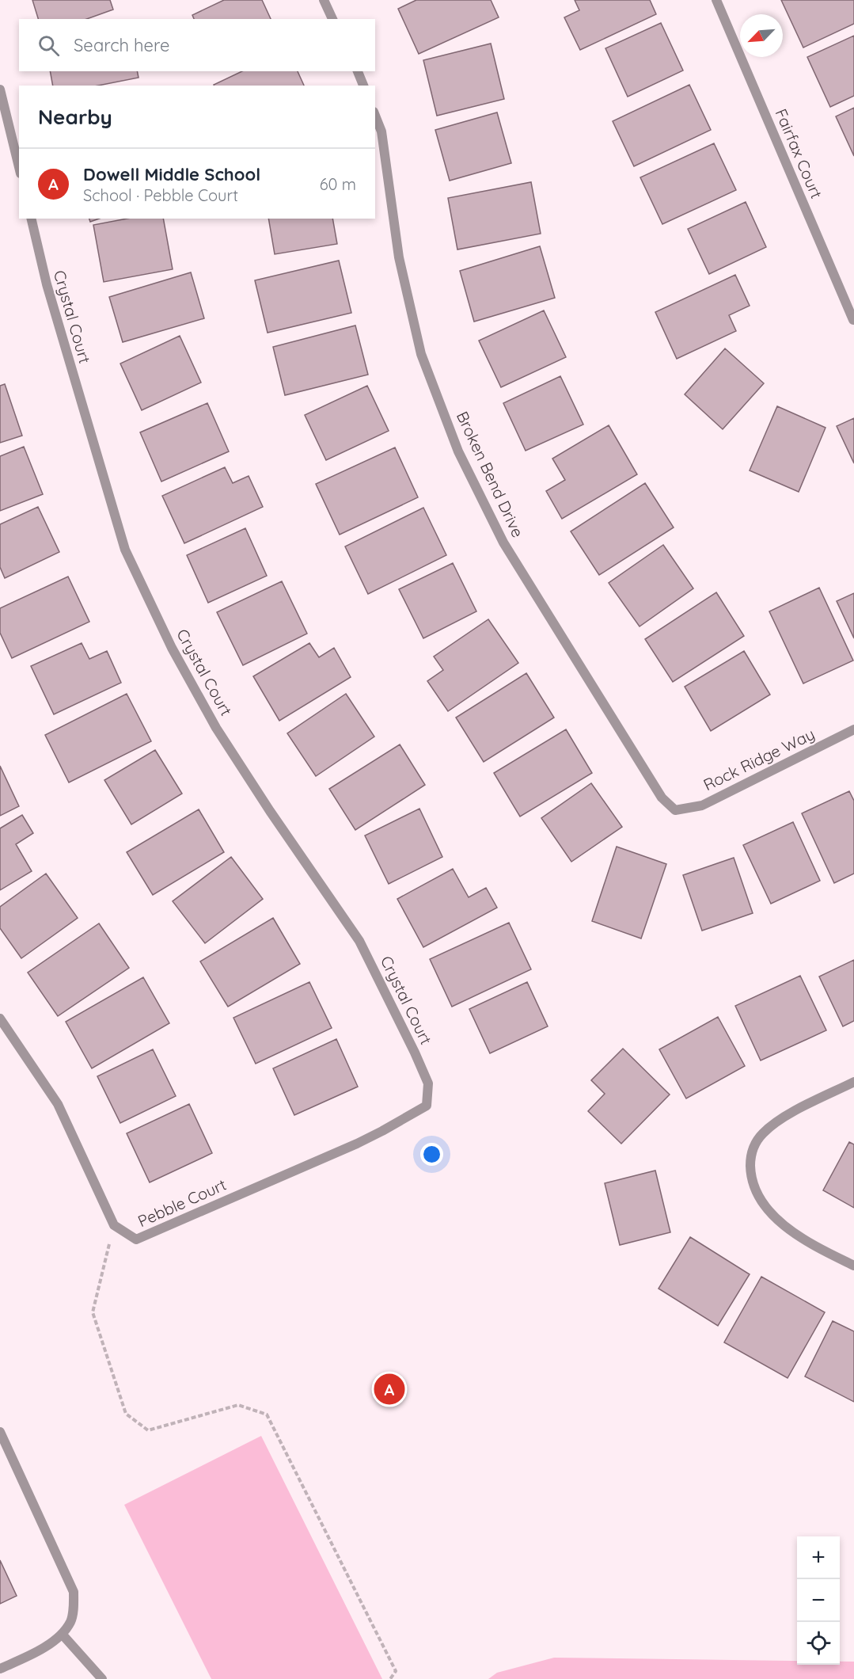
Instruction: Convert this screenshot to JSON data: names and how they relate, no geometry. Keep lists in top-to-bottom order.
{
  "streets": {
    "street": [
      "Fairfax Court",
      "Crystal Court",
      "Broken Bend Drive",
      "Rock Ridge Way",
      "Pebble Court"
    ]
  },
  "crossings": [
    ["Crystal Court", "Pebble Court"],
    ["Broken Bend Drive", "Rock Ridge Way"]
  ],
  "north": "bottom left",
  "page": {
    "search": "Search here",
    "heading": "Nearby",
    "list": [
      {
        "mark": "A",
        "name": "Dowell Middle School",
        "note": "School · Pebble Court",
        "value": "60 m"
      }
    ],
    "pins": "A",
    "map_buttons": ["+", "−"]
  }
}
